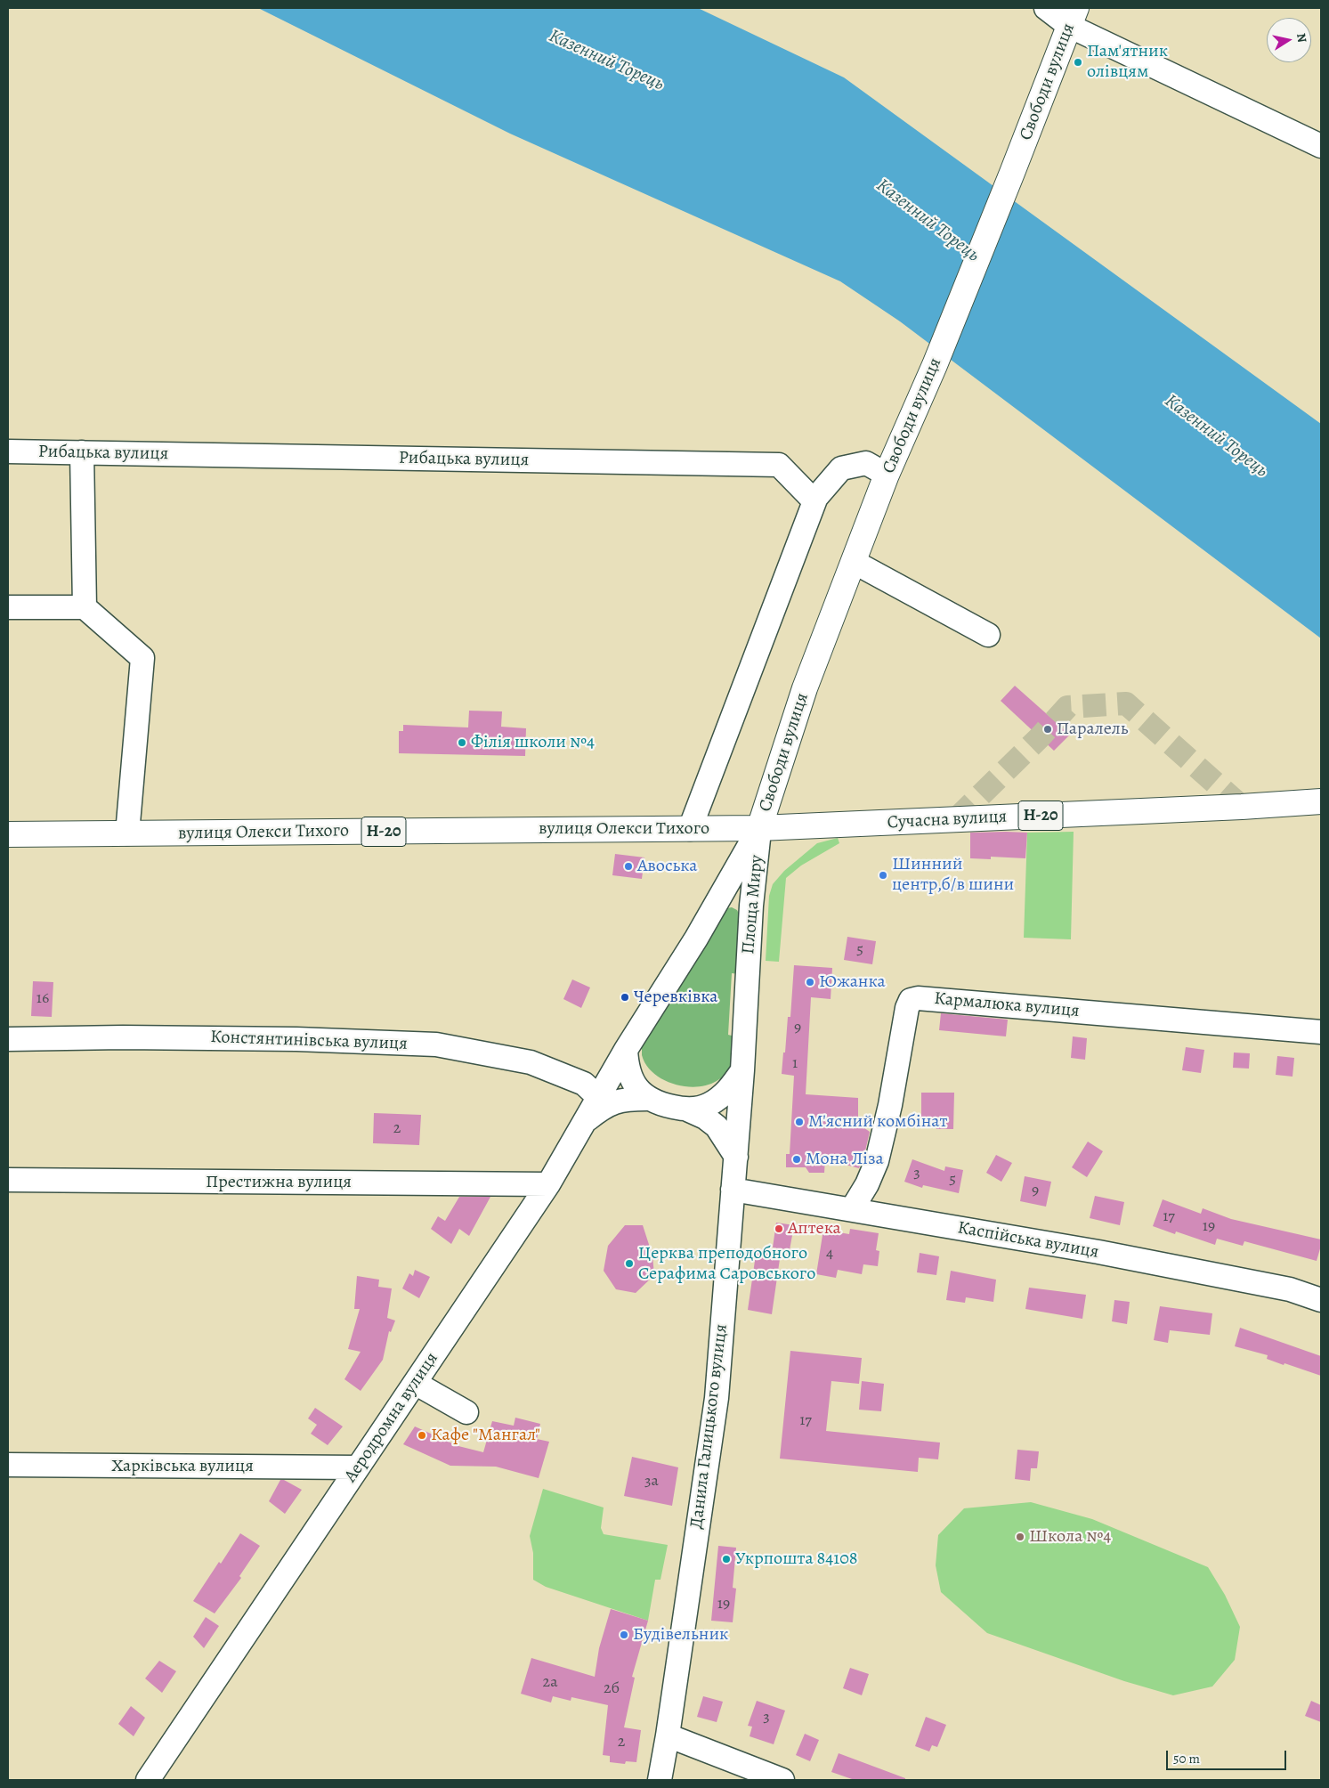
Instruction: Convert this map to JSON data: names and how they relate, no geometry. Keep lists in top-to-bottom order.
{
  "streets": {
    "main road": [
      "Свободи вулиця",
      "Н-20",
      "Сучасна вулиця",
      "вулиця Олекси Тихого"
    ],
    "street": [
      "Рибацька вулиця",
      "Площа Миру",
      "Кармалюка вулиця",
      "Констянтинівська вулиця",
      "Престижна вулиця",
      "Каспійська вулиця",
      "Аеродромна вулиця",
      "Данила Галицького вулиця",
      "Харківська вулиця"
    ]
  },
  "crossings": [
    ["Свободи вулиця", "Сучасна вулиця"],
    ["Свободи вулиця", "вулиця Олекси Тихого"],
    ["Свободи вулиця", "Площа Миру"],
    ["Сучасна вулиця", "вулиця Олекси Тихого"],
    ["Сучасна вулиця", "Площа Миру"],
    ["вулиця Олекси Тихого", "Площа Миру"],
    ["Площа Миру", "Аеродромна вулиця"],
    ["Площа Миру", "Данила Галицького вулиця"],
    ["Кармалюка вулиця", "Каспійська вулиця"],
    ["Констянтинівська вулиця", "Аеродромна вулиця"],
    ["Престижна вулиця", "Аеродромна вулиця"],
    ["Каспійська вулиця", "Данила Галицького вулиця"],
    ["Аеродромна вулиця", "Харківська вулиця"]
  ],
  "water": ["Казенний Торець"],
  "places": [
    "Пам'ятник олівцям",
    "Паралель",
    "Філія школи №4",
    "Авоська",
    "Шинний центр,б/в шини",
    "Южанка",
    "Черевківка",
    "М'ясний комбінат",
    "Мона Ліза",
    "Аптека",
    "Церква преподобного Серафима Саровського",
    "Кафе \"Мангал\"",
    "Школа №4",
    "Укрпошта 84108",
    "Будівельник"
  ],
  "house_numbers": [
    "5",
    "16",
    "9",
    "1",
    "2",
    "3",
    "5",
    "9",
    "17",
    "19",
    "4",
    "17",
    "3а",
    "19",
    "2а",
    "2б",
    "3",
    "2"
  ],
  "scale_bar": "50 m",
  "north": "right"
}
